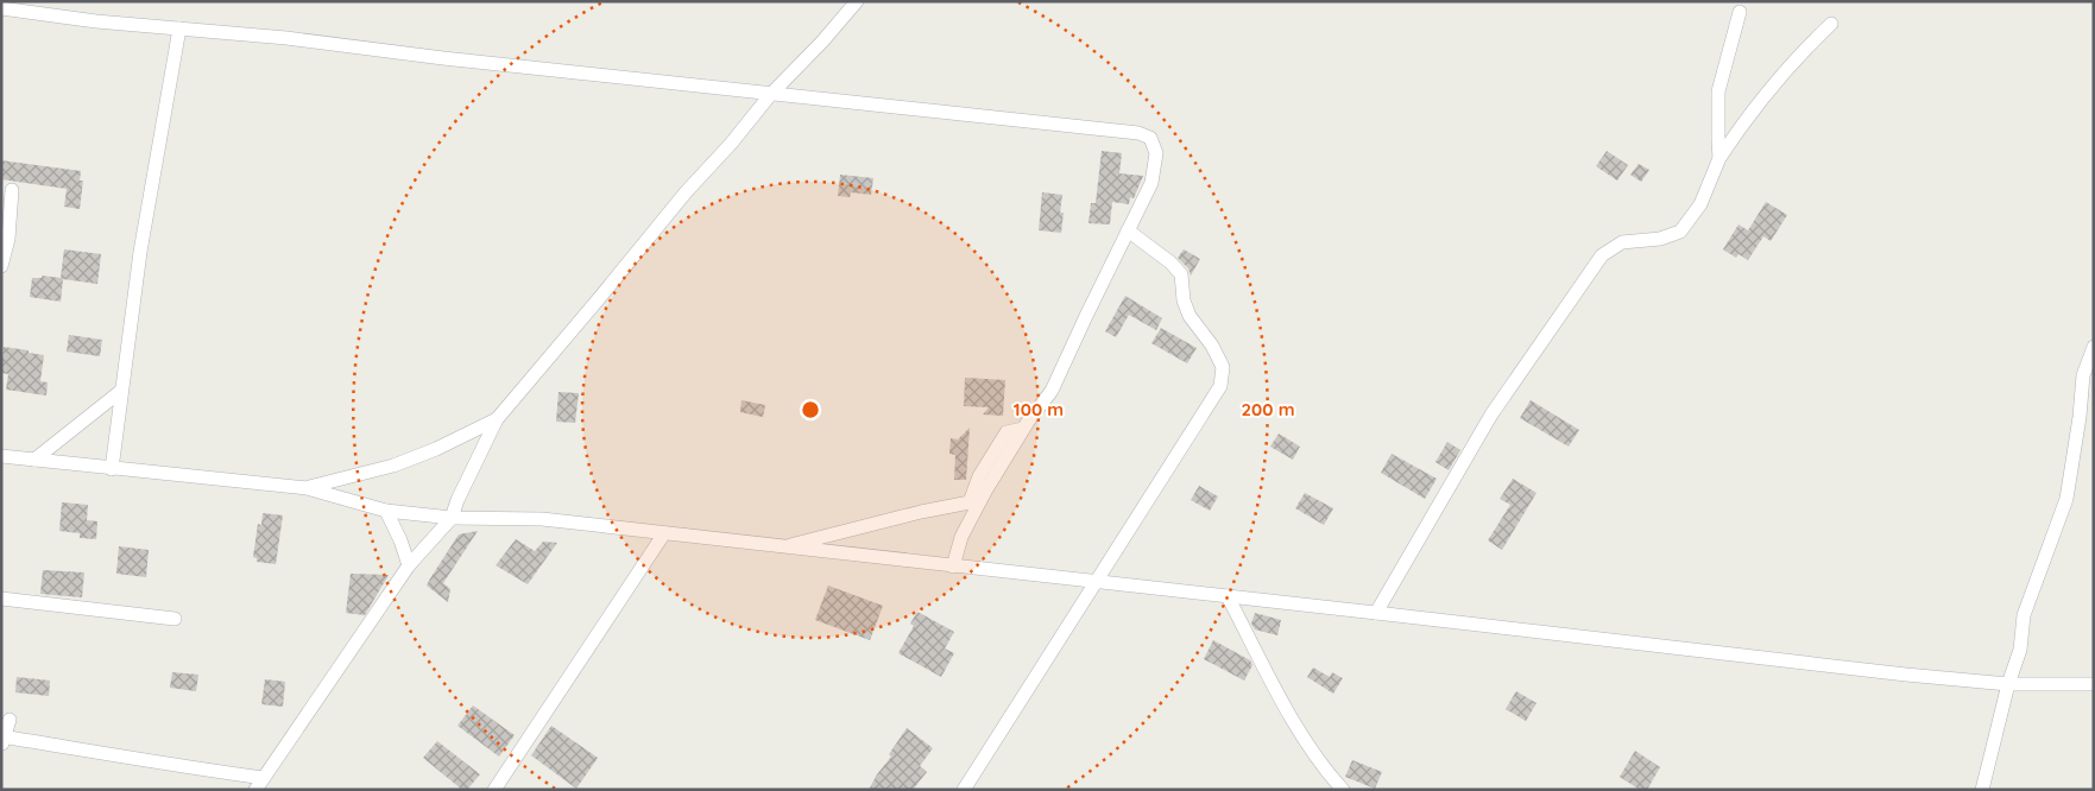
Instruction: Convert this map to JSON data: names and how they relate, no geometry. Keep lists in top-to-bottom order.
{
  "rings": ["100 m", "200 m"]
}
